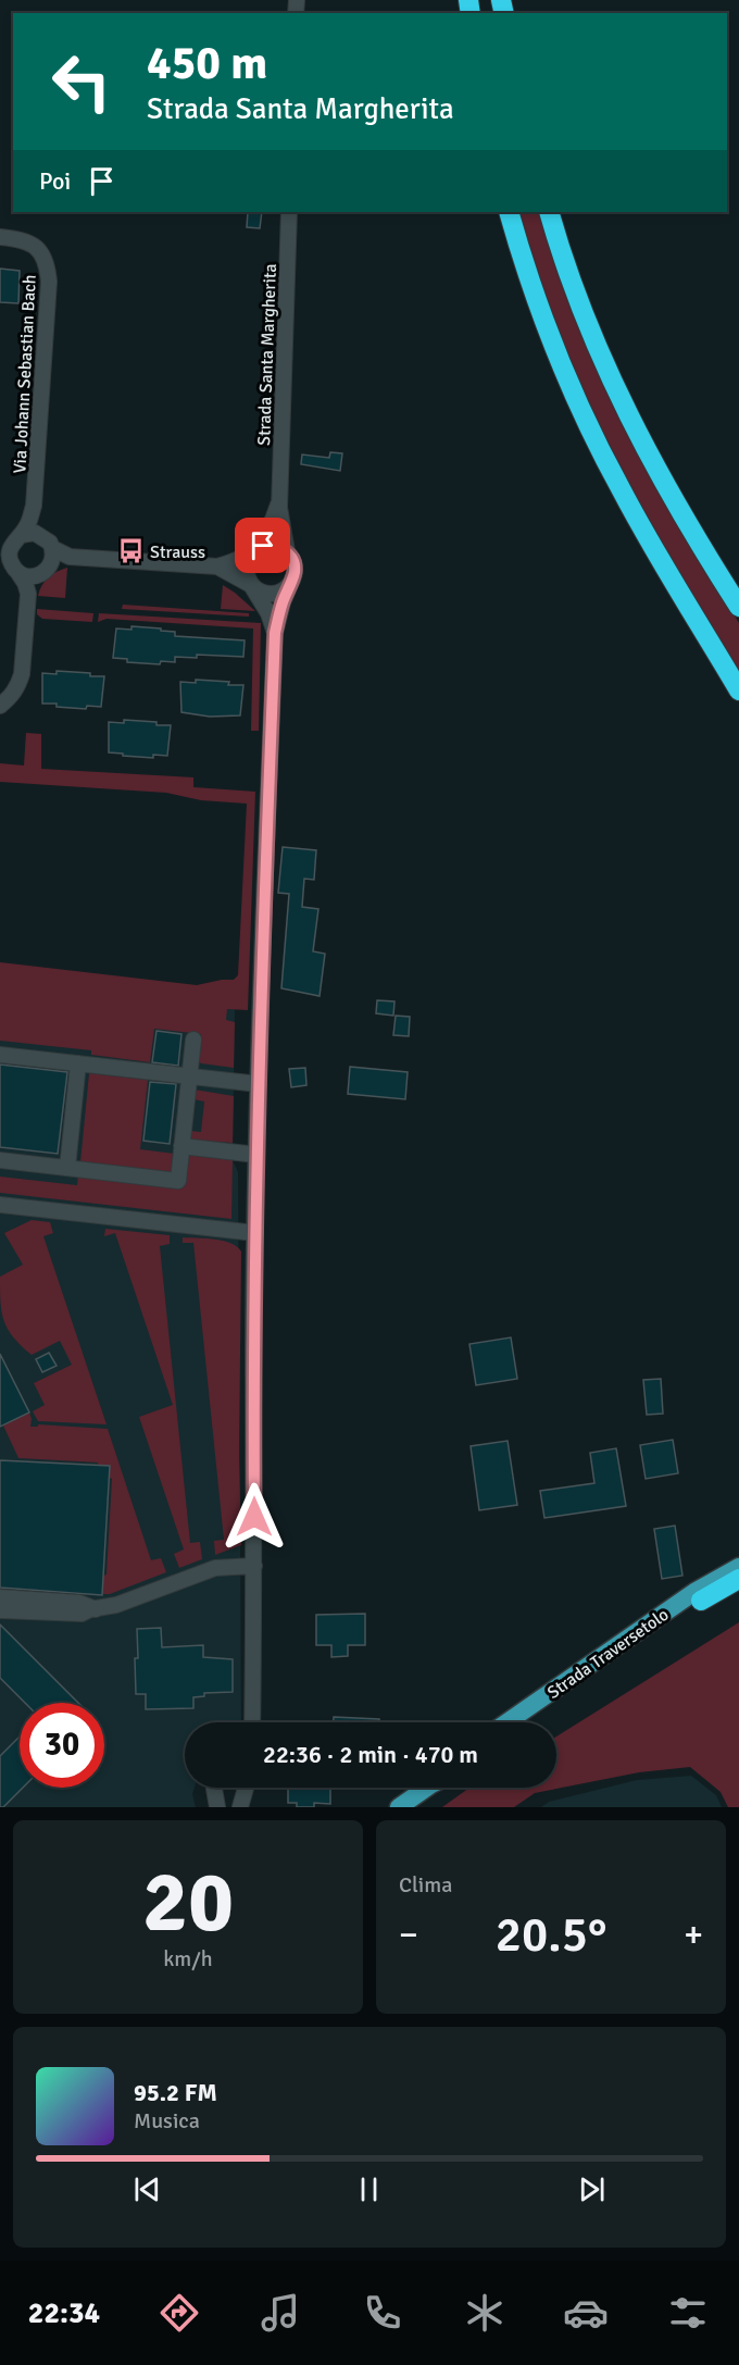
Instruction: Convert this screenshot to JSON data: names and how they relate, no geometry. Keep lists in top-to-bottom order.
{
  "streets": {
    "main road": ["Strada Traversetolo"],
    "street": ["Strada Santa Margherita", "Via Johann Sebastian Bach"]
  },
  "places": {
    "bus stop": ["Strauss"]
  },
  "page": {
    "turn": ["450 m", "Strada Santa Margherita"],
    "then": "Poi",
    "limit": "30",
    "trip": "22:36 · 2 min · 470 m",
    "tile": [
      ["20", "km/h"],
      "Clima"
    ],
    "heat": ["−", "20.5°", "+"],
    "song": ["95.2 FM", "Musica"],
    "tabs": "22:34"
  }
}
